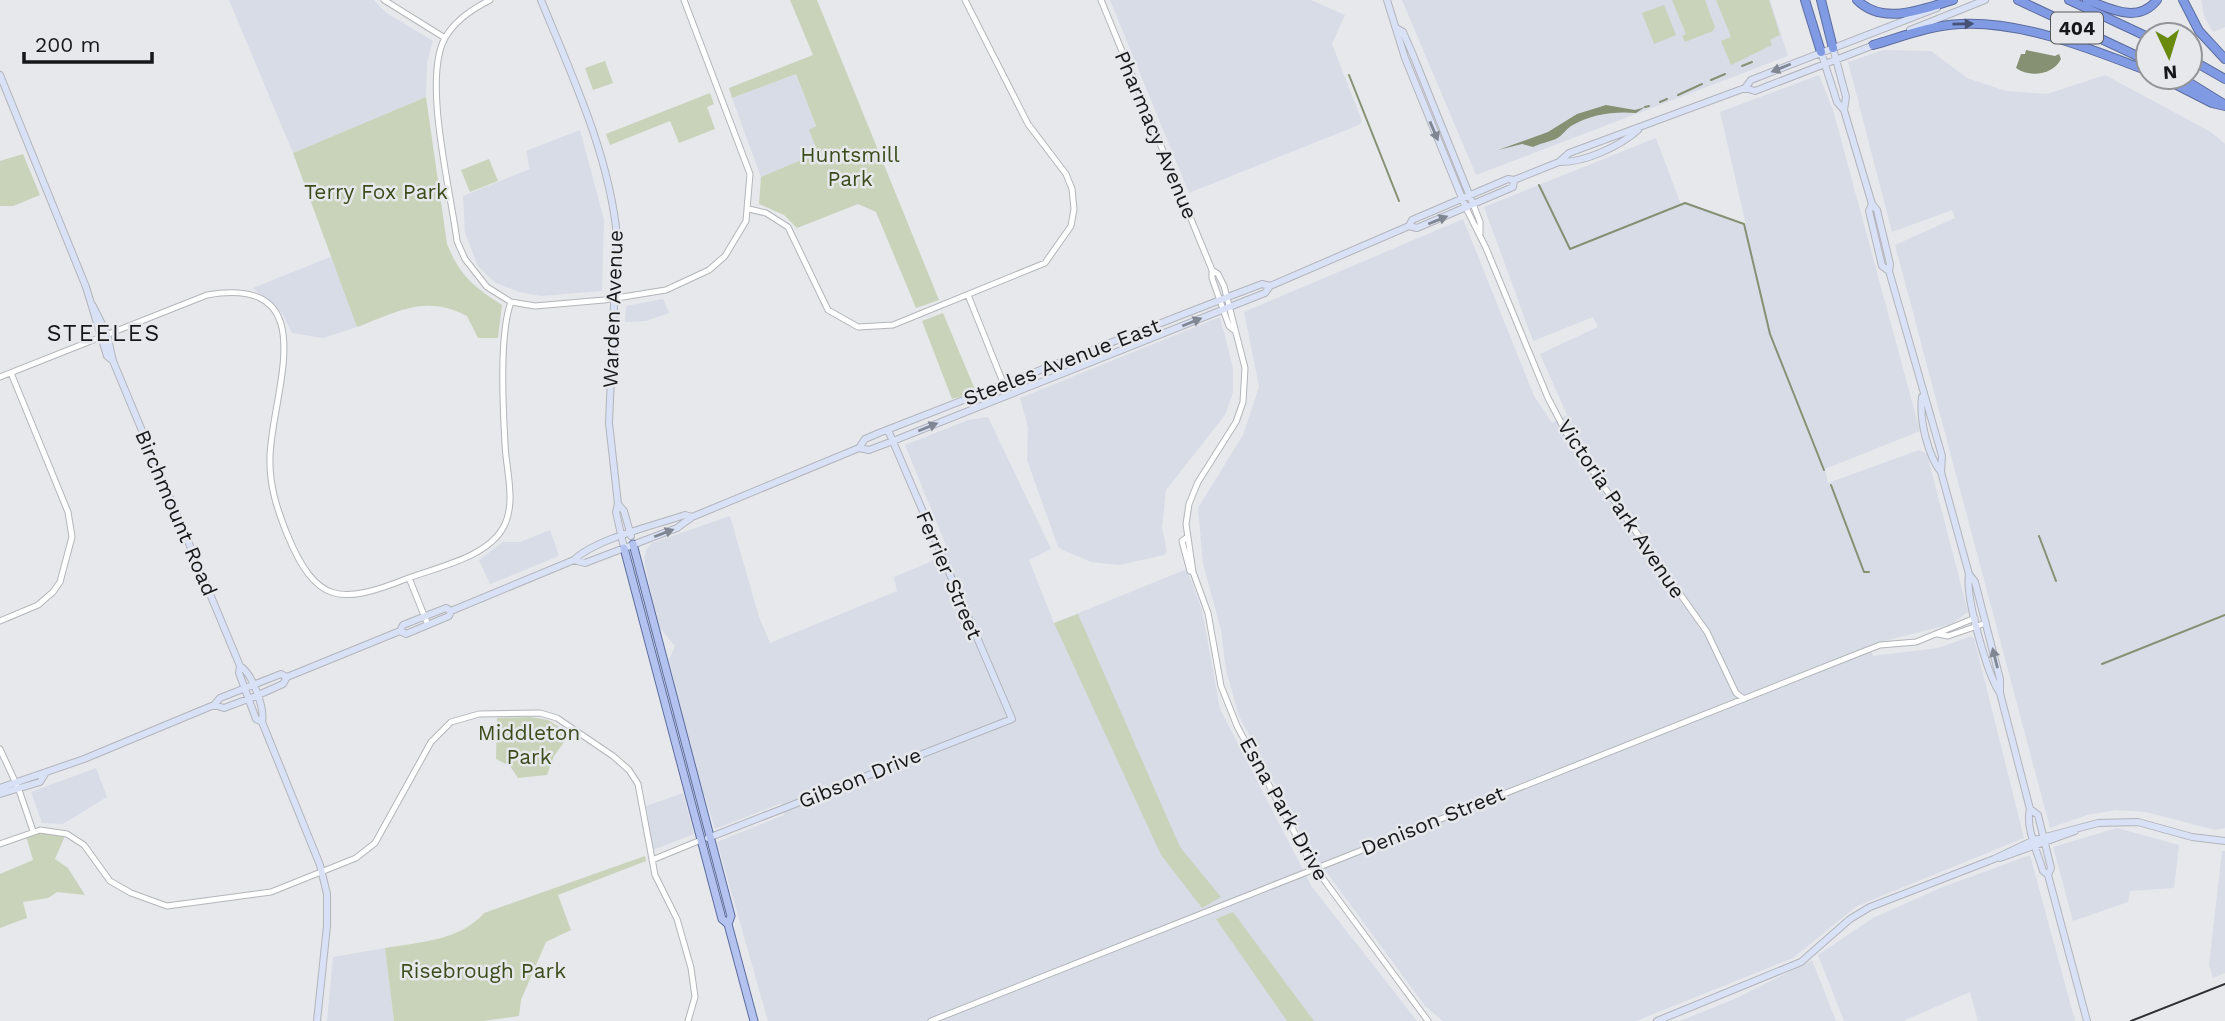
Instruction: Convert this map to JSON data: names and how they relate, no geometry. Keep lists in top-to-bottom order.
{
  "streets": {
    "highway": ["404"],
    "main road": [
      "Warden Avenue",
      "Steeles Avenue East",
      "Victoria Park Avenue",
      "Birchmount Road",
      "Ferrier Street",
      "Gibson Drive"
    ],
    "street": ["Pharmacy Avenue", "Esna Park Drive", "Denison Street"]
  },
  "crossings": [
    ["Pharmacy Avenue", "Steeles Avenue East"],
    ["Pharmacy Avenue", "Esna Park Drive"],
    ["Warden Avenue", "Steeles Avenue East"],
    ["Warden Avenue", "Gibson Drive"],
    ["Steeles Avenue East", "Victoria Park Avenue"],
    ["Steeles Avenue East", "Birchmount Road"],
    ["Steeles Avenue East", "Ferrier Street"],
    ["Steeles Avenue East", "Esna Park Drive"],
    ["Victoria Park Avenue", "Denison Street"],
    ["Ferrier Street", "Gibson Drive"],
    ["Esna Park Drive", "Denison Street"]
  ],
  "districts": ["STEELES"],
  "parks": [
    "Huntsmill Park",
    "Terry Fox Park",
    "Middleton Park",
    "Risebrough Park"
  ],
  "scale_bar": "200 m",
  "north": "bottom"
}
